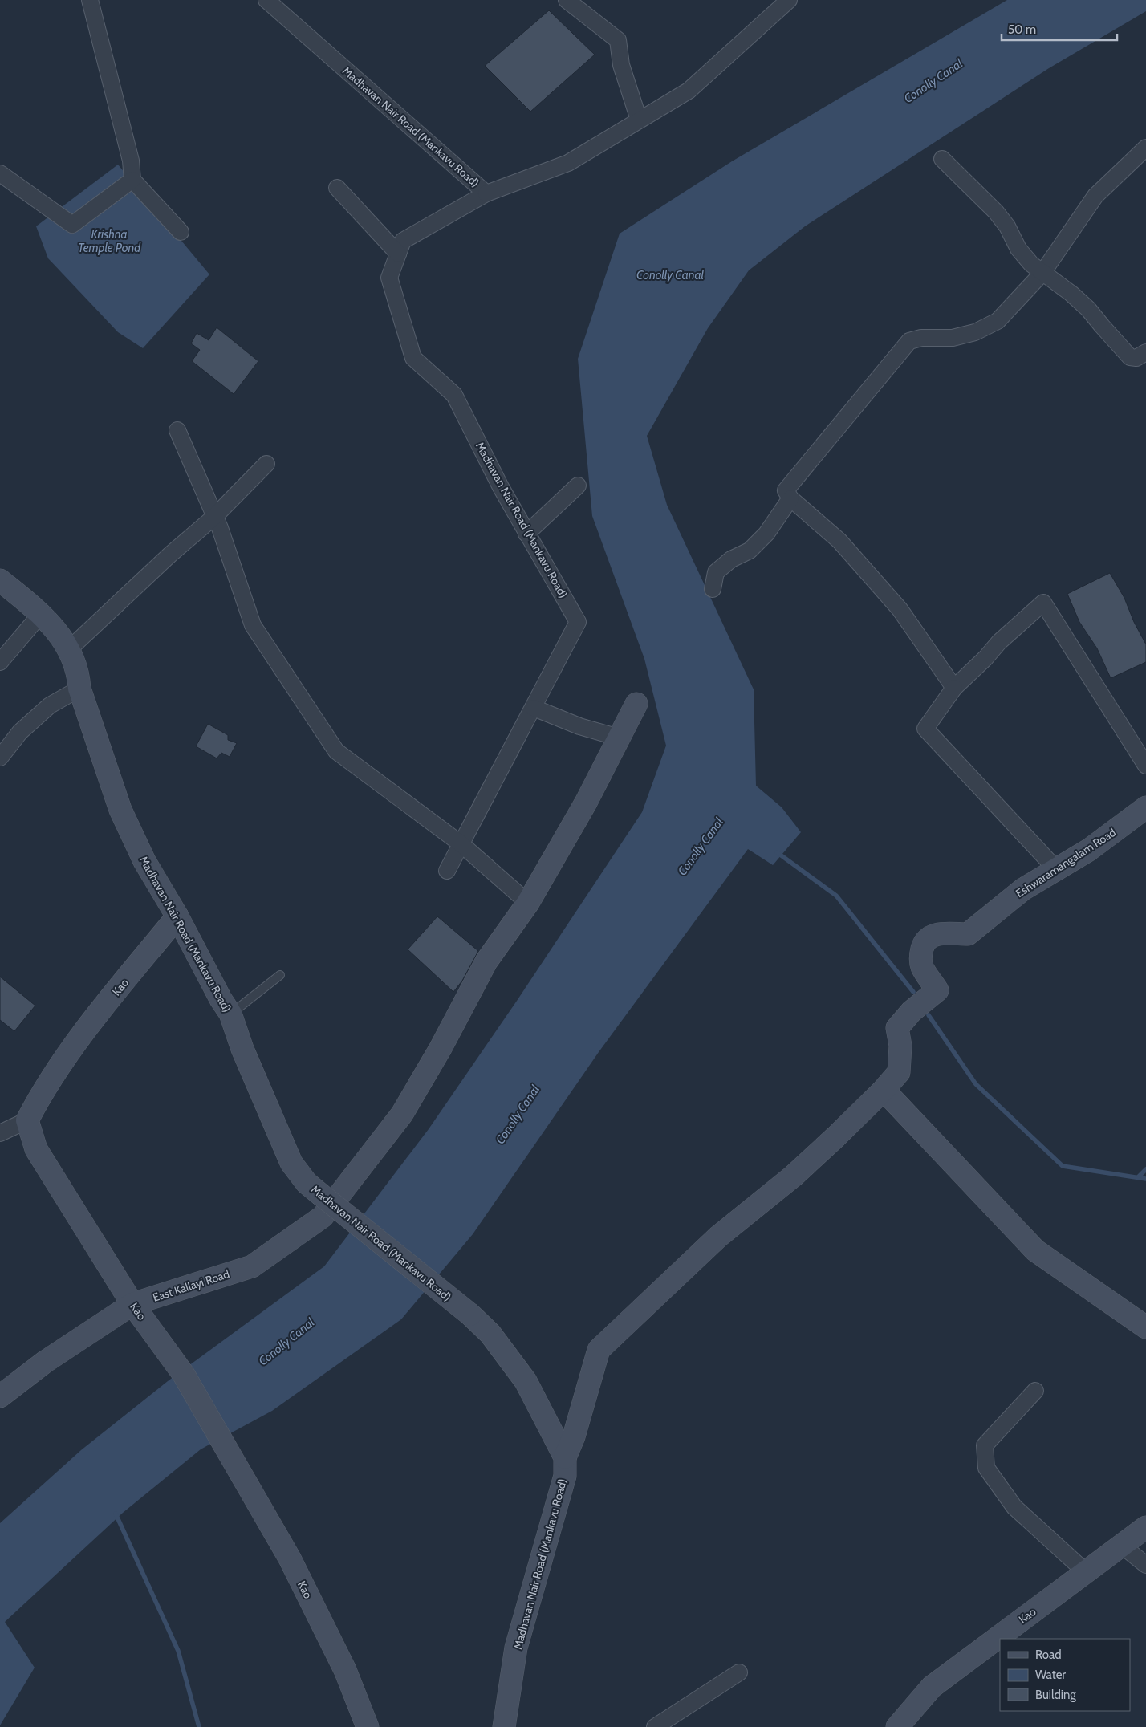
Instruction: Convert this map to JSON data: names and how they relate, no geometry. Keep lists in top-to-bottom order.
{
  "streets": {
    "street": [
      "Madhavan Nair Road (Mankavu Road)",
      "Eshwaramangalam Road",
      "Kao",
      "East Kallayi Road"
    ]
  },
  "crossings": [
    ["Madhavan Nair Road (Mankavu Road)", "Kao"],
    ["Kao", "East Kallayi Road"]
  ],
  "water": ["Conolly Canal", "Krishna Temple Pond"],
  "legend": ["Road", "Water", "Building"],
  "scale_bar": "50 m"
}
